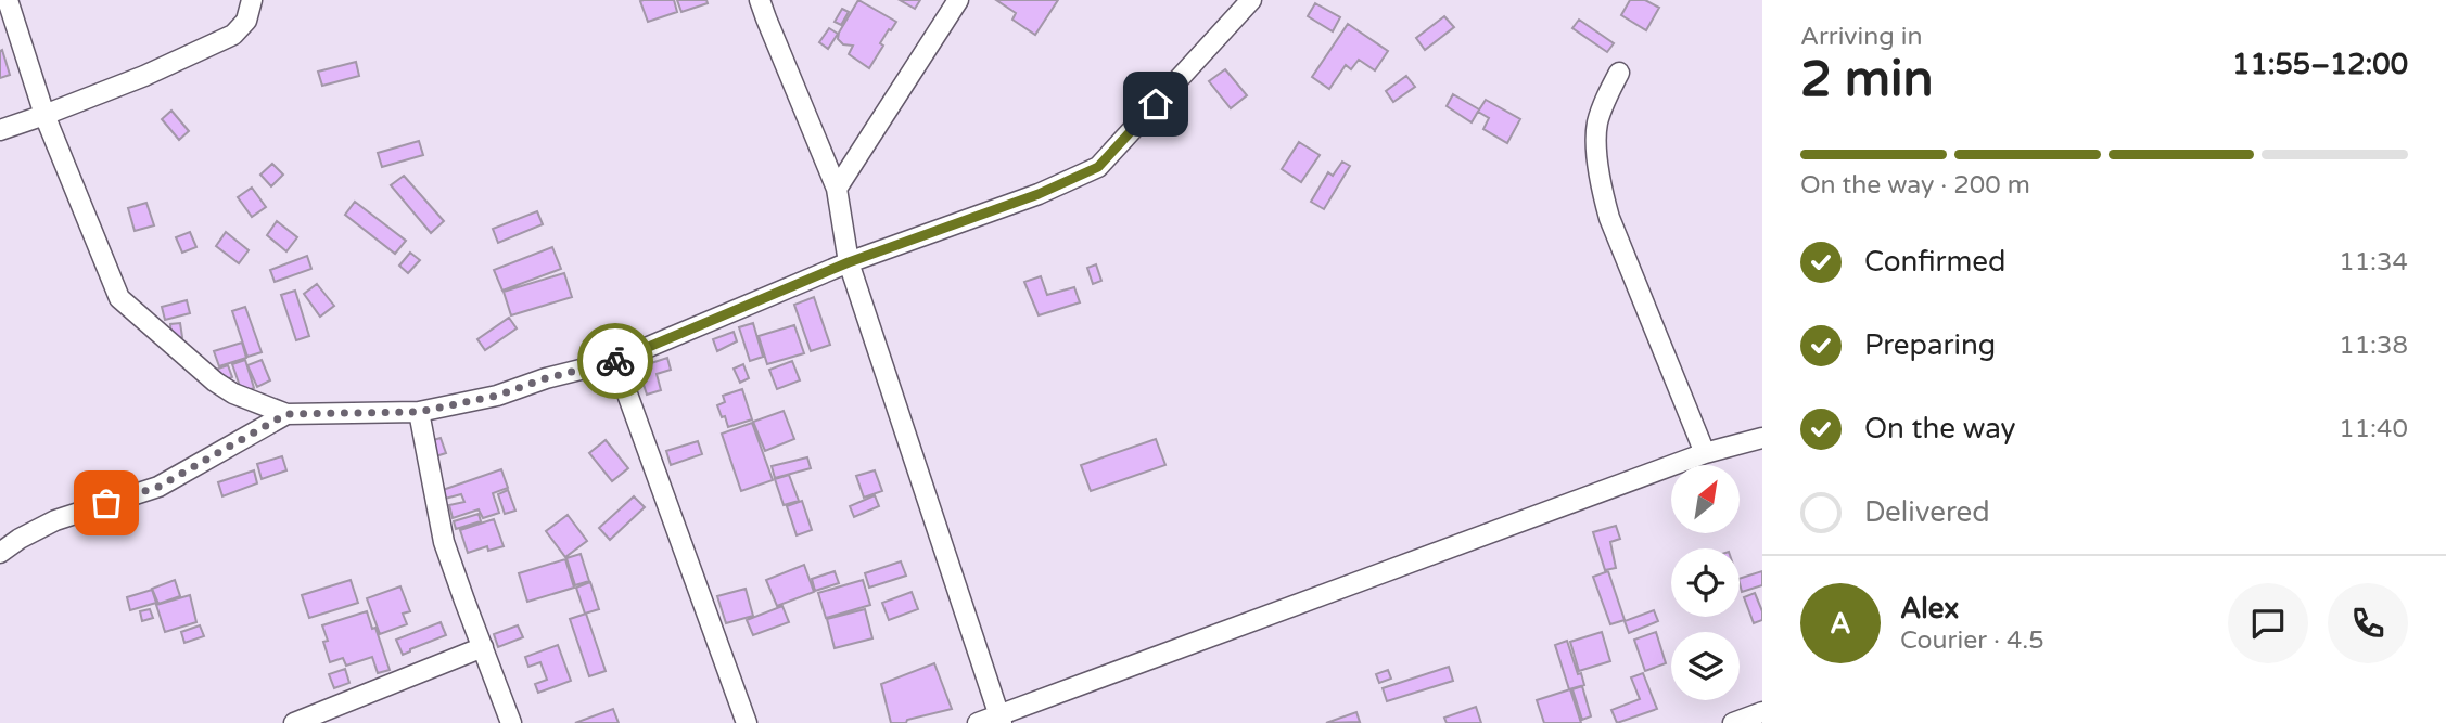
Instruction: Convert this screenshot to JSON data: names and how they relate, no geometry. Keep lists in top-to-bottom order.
{
  "north": "top right",
  "page": {
    "heading": ["2 min", "Arriving in", "11:55–12:00"],
    "panel": ["Alex", "Courier · 4.5"],
    "bar": "On the way · 200 m",
    "list": [
      ["Confirmed", "11:34"],
      ["Preparing", "11:38"],
      ["On the way", "11:40"],
      "Delivered"
    ],
    "round": "A"
  }
}
